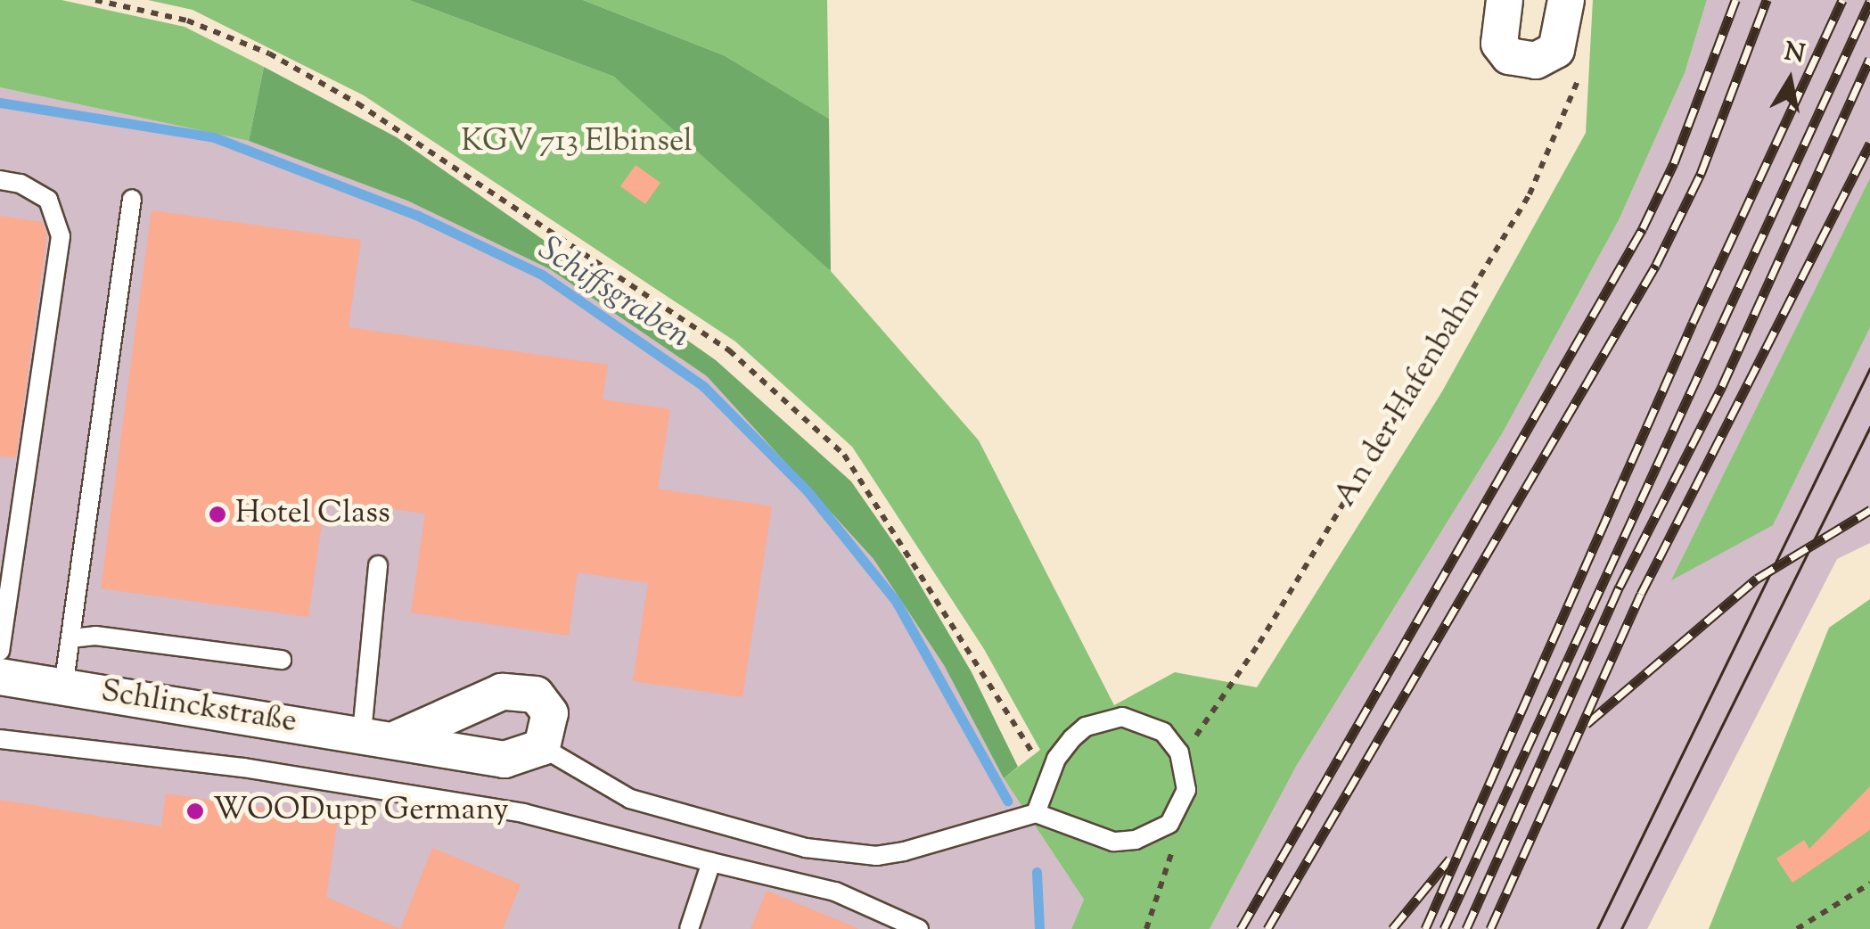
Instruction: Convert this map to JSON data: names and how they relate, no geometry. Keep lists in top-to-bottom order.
{
  "streets": {
    "street": ["Schlinckstraße"],
    "path": ["An der Hafenbahn"]
  },
  "water": ["Schiffsgraben"],
  "parks": ["KGV 713 Elbinsel"],
  "places": ["Hotel Class", "WOODupp Germany"],
  "north": "top"
}
